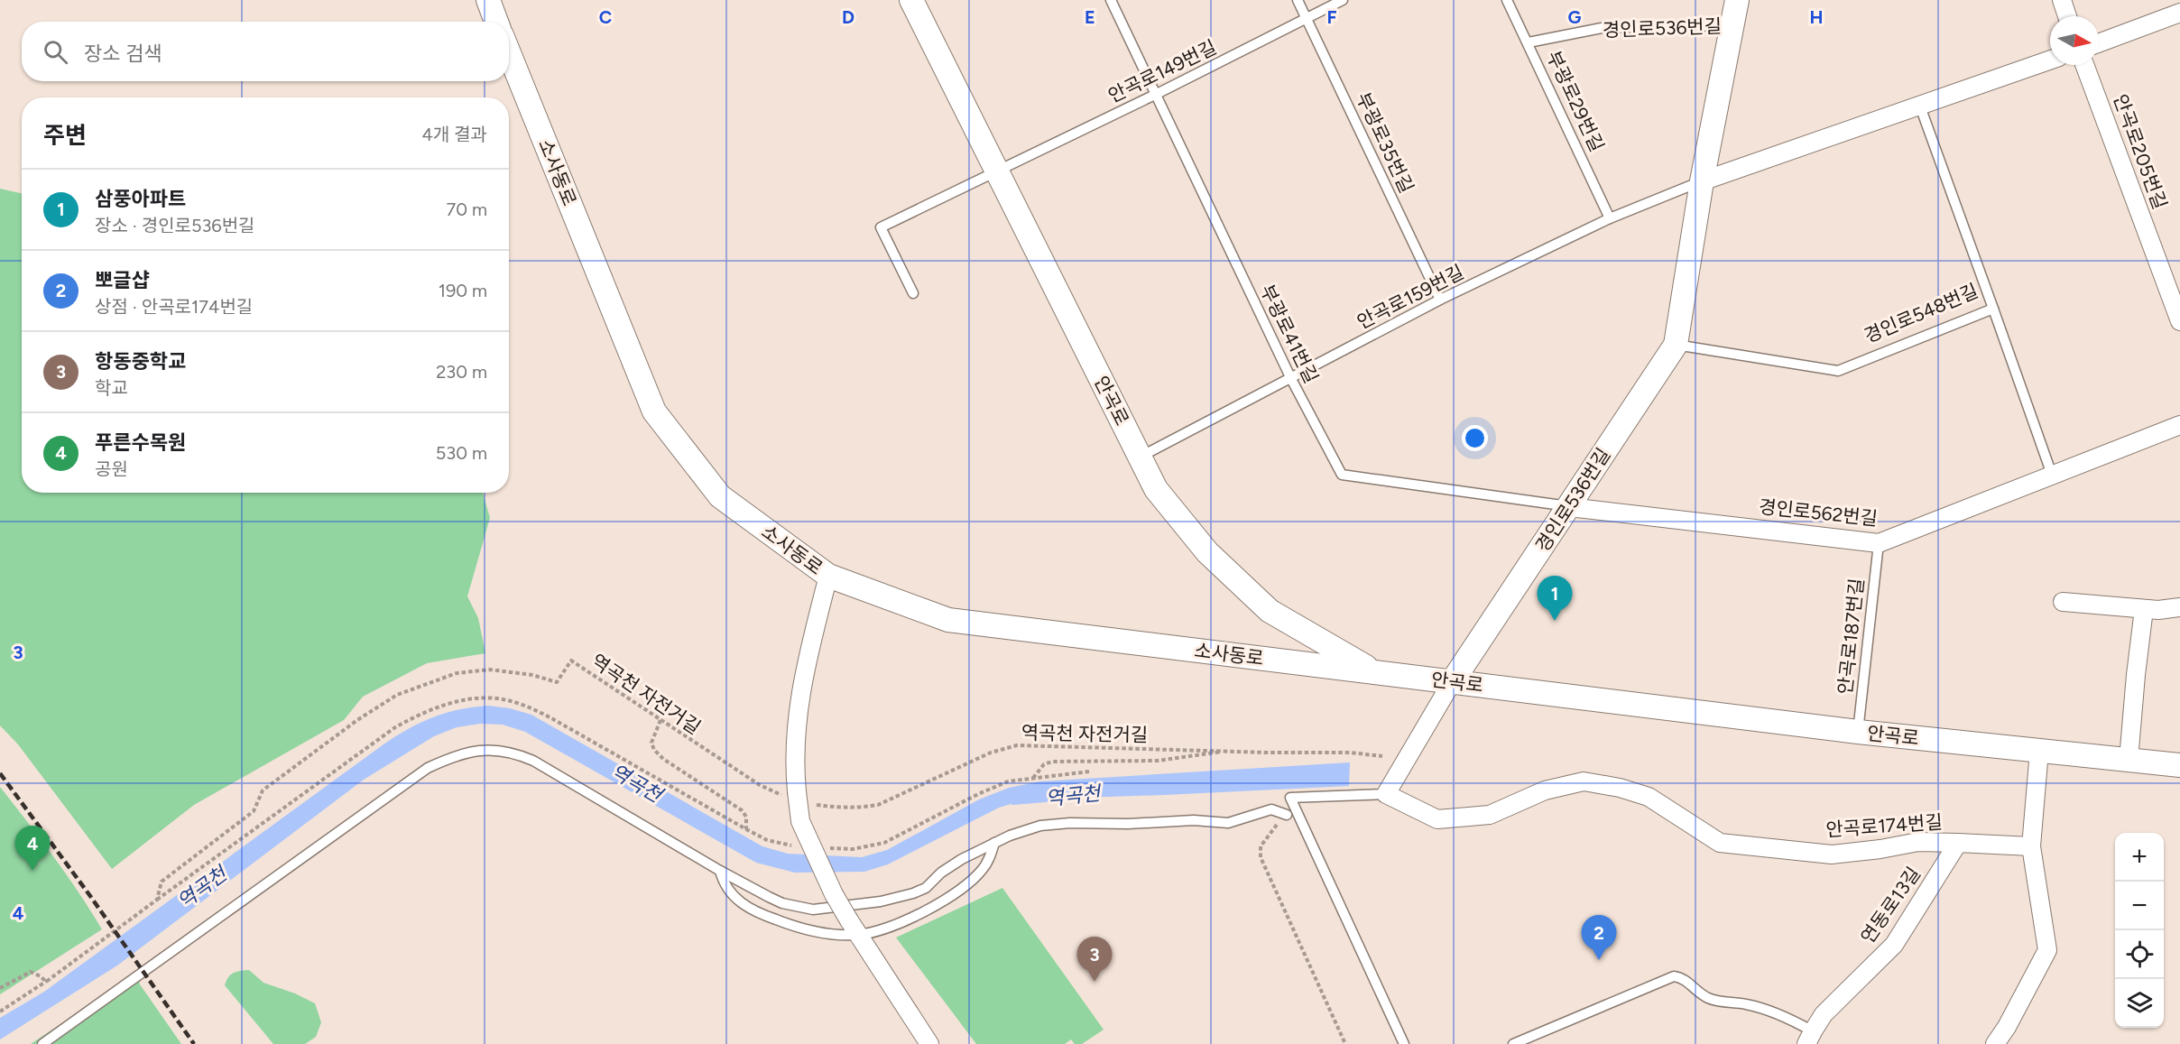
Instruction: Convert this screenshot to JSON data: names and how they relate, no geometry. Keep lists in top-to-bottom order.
{
  "streets": {
    "street": [
      "경인로536번길",
      "안곡로205번길",
      "소사동로",
      "안곡로",
      "경인로562번길",
      "안곡로174번길",
      "연동로13길"
    ],
    "lane": [
      "안곡로149번길",
      "부광로29번길",
      "부광로35번길",
      "안곡로159번길",
      "경인로548번길",
      "부광로41번길",
      "안곡로187번길"
    ],
    "path": ["역곡천 자전거길"]
  },
  "crossings": [
    ["경인로536번길", "부광로29번길"],
    ["경인로536번길", "안곡로159번길"],
    ["경인로536번길", "경인로548번길"],
    ["경인로536번길", "부광로41번길"],
    ["경인로536번길", "안곡로"],
    ["경인로536번길", "경인로562번길"],
    ["안곡로149번길", "부광로35번길"],
    ["안곡로149번길", "부광로41번길"],
    ["안곡로149번길", "안곡로"],
    ["부광로29번길", "안곡로159번길"],
    ["부광로35번길", "안곡로159번길"],
    ["소사동로", "안곡로"],
    ["안곡로159번길", "부광로41번길"],
    ["안곡로159번길", "안곡로"],
    ["부광로41번길", "경인로562번길"],
    ["안곡로", "안곡로187번길"],
    ["경인로562번길", "안곡로187번길"],
    ["안곡로174번길", "연동로13길"]
  ],
  "water": ["역곡천"],
  "north": "right",
  "page": {
    "search": "장소 검색",
    "heading": ["주변", "4개 결과"],
    "list": [
      {
        "mark": "1",
        "name": "삼풍아파트",
        "note": "장소 · 경인로536번길",
        "value": "70 m"
      },
      {
        "mark": "2",
        "name": "뽀글샵",
        "note": "상점 · 안곡로174번길",
        "value": "190 m"
      },
      {
        "mark": "3",
        "name": "항동중학교",
        "note": "학교",
        "value": "230 m"
      },
      {
        "mark": "4",
        "name": "푸른수목원",
        "note": "공원",
        "value": "530 m"
      }
    ],
    "pins": [
      "1",
      "4",
      "2",
      "3"
    ],
    "map_buttons": ["+", "−"]
  },
  "grid": {
    "columns": [
      "C",
      "D",
      "E",
      "F",
      "G",
      "H"
    ],
    "rows": ["3", "4"]
  }
}
